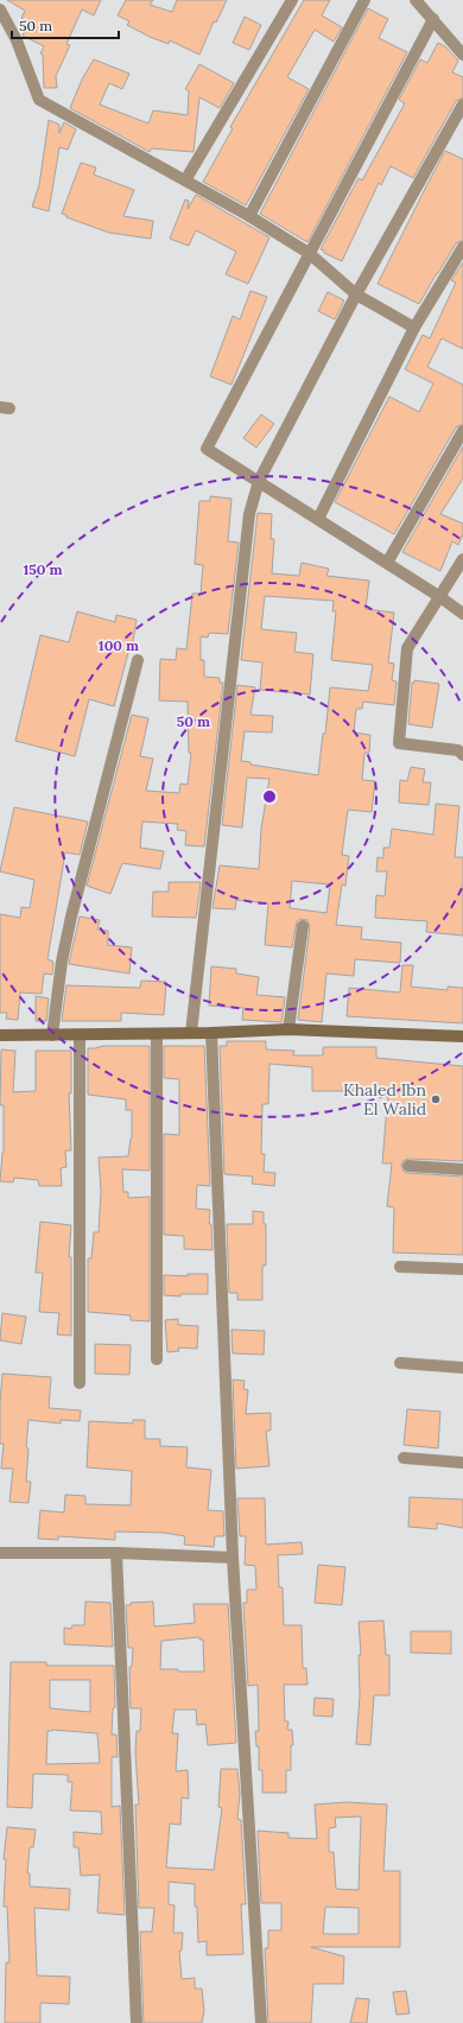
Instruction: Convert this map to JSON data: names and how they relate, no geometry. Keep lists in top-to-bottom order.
{
  "places": ["Khaled Ibn El Walid"],
  "scale_bar": "50 m",
  "rings": ["150 m", "100 m", "50 m"]
}
